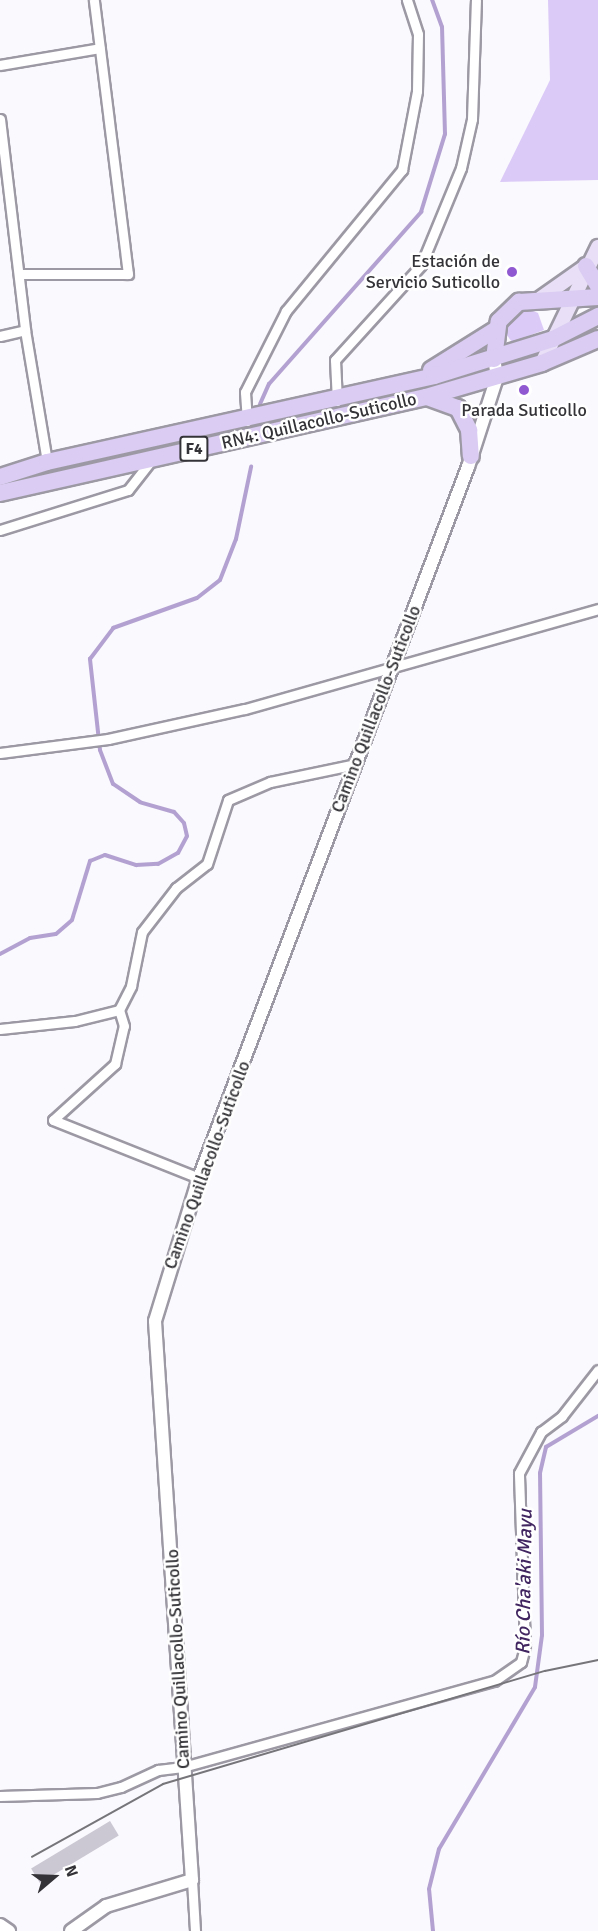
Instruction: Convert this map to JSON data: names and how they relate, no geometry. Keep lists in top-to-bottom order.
{
  "streets": {
    "highway": ["RN4: Quillacollo-Suticollo", "F4"],
    "main road": ["Camino Quillacollo-Suticollo"]
  },
  "crossings": [
    ["RN4: Quillacollo-Suticollo", "Camino Quillacollo-Suticollo"]
  ],
  "water": ["Río Cha'aki Mayu"],
  "places": ["Estación de Servicio Suticollo", "Parada Suticollo"],
  "north": "right"
}
